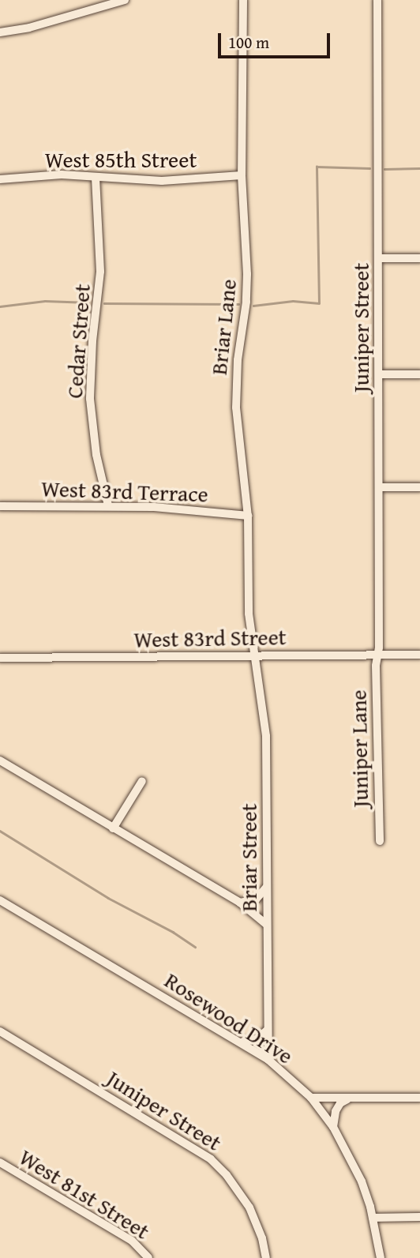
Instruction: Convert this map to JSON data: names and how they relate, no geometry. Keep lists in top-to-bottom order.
{
  "streets": {
    "street": [
      "West 85th Street",
      "Briar Lane",
      "Juniper Street",
      "Cedar Street",
      "West 83rd Terrace",
      "West 83rd Street",
      "Juniper Lane",
      "Briar Street",
      "Rosewood Drive",
      "West 81st Street"
    ]
  },
  "crossings": [
    ["West 85th Street", "Briar Lane"],
    ["West 85th Street", "Cedar Street"],
    ["Briar Lane", "West 83rd Terrace"],
    ["Briar Lane", "West 83rd Street"],
    ["Briar Lane", "Briar Street"],
    ["Juniper Street", "West 83rd Street"],
    ["Juniper Street", "Juniper Lane"],
    ["Cedar Street", "West 83rd Terrace"],
    ["West 83rd Street", "Juniper Lane"],
    ["West 83rd Street", "Briar Street"],
    ["Briar Street", "Rosewood Drive"]
  ],
  "scale_bar": "100 m"
}
